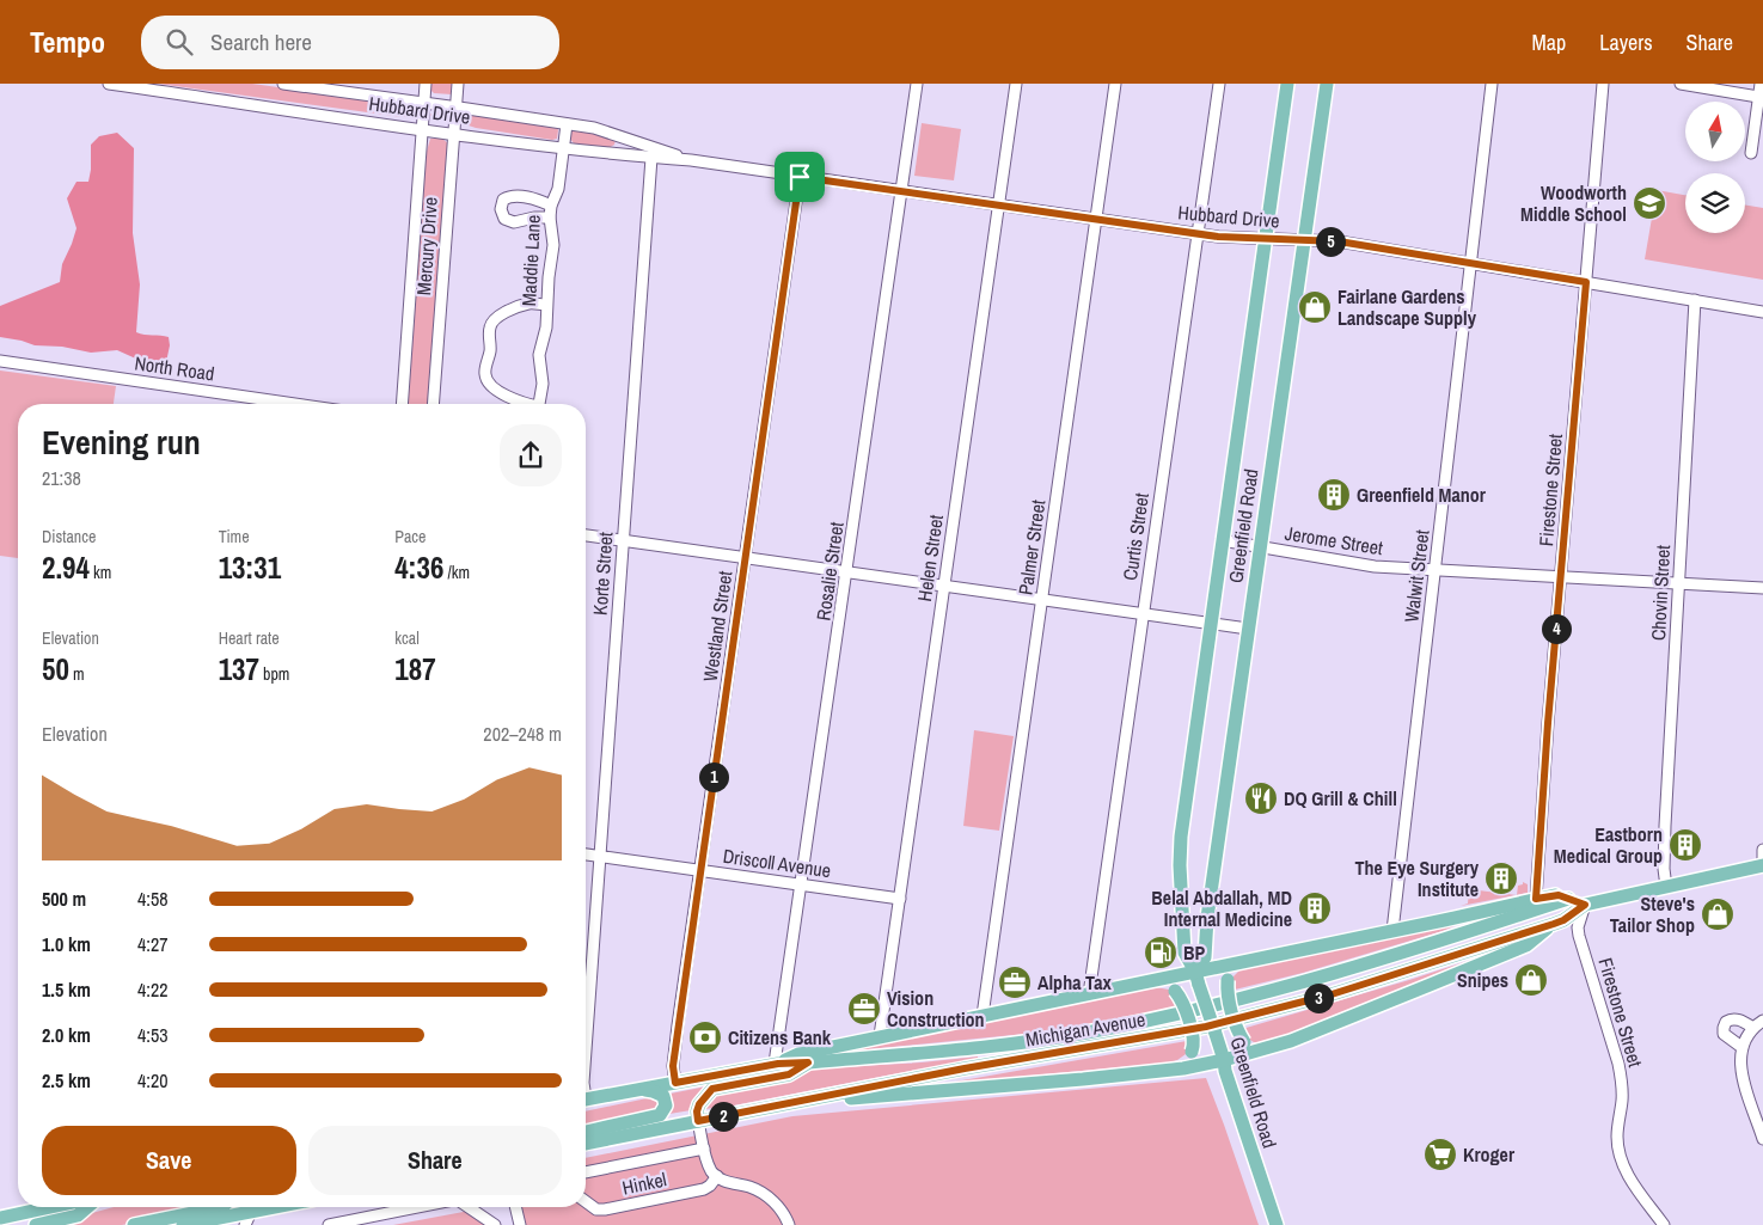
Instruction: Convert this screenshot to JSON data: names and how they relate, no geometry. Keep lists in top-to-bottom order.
{
  "streets": {
    "main road": ["Greenfield Road", "Michigan Avenue"],
    "street": [
      "Hubbard Drive",
      "Mercury Drive",
      "Maddie Lane",
      "North Road",
      "Firestone Street",
      "Curtis Street",
      "Jerome Street",
      "Palmer Street",
      "Helen Street",
      "Rosalie Street",
      "Korte Street",
      "Walwit Street",
      "Chovin Street",
      "Westland Street",
      "Driscoll Avenue",
      "Hinkel"
    ]
  },
  "crossings": [
    ["Hubbard Drive", "Mercury Drive"],
    ["Hubbard Drive", "Maddie Lane"],
    ["Hubbard Drive", "Firestone Street"],
    ["Hubbard Drive", "Greenfield Road"],
    ["Hubbard Drive", "Curtis Street"],
    ["Hubbard Drive", "Palmer Street"],
    ["Hubbard Drive", "Helen Street"],
    ["Hubbard Drive", "Rosalie Street"],
    ["Hubbard Drive", "Korte Street"],
    ["Hubbard Drive", "Walwit Street"],
    ["Hubbard Drive", "Chovin Street"],
    ["Hubbard Drive", "Westland Street"],
    ["Firestone Street", "Jerome Street"],
    ["Firestone Street", "Michigan Avenue"],
    ["Greenfield Road", "Jerome Street"],
    ["Jerome Street", "Walwit Street"],
    ["Jerome Street", "Chovin Street"],
    ["Helen Street", "Driscoll Avenue"],
    ["Rosalie Street", "Driscoll Avenue"],
    ["Rosalie Street", "Michigan Avenue"],
    ["Korte Street", "Driscoll Avenue"],
    ["Chovin Street", "Michigan Avenue"],
    ["Westland Street", "Driscoll Avenue"],
    ["Westland Street", "Michigan Avenue"]
  ],
  "places": {
    "school or university": ["Woodworth Middle School"],
    "shop": ["Fairlane Gardens Landscape Supply", "Steve's Tailor Shop", "Snipes"],
    "building": [
      "Greenfield Manor",
      "Eastborn Medical Group",
      "The Eye Surgery Institute",
      "Belal Abdallah, MD Internal Medicine"
    ],
    "restaurant": ["DQ Grill & Chill"],
    "fuel station": ["BP"],
    "office": ["Alpha Tax", "Vision Construction"],
    "bank": ["Citizens Bank"],
    "supermarket": ["Kroger"]
  },
  "north": "top",
  "page": {
    "header": "Tempo",
    "search": "Search here",
    "nav": ["Map", "Layers", "Share"],
    "pins": [
      "5",
      "4",
      "1",
      "3",
      "2"
    ],
    "heading": ["Evening run", "21:38"],
    "stats": [
      ["Distance", "2.94 km"],
      ["Time", "13:31"],
      ["Pace", "4:36 /km"],
      ["Elevation", "50 m"],
      ["Heart rate", "137 bpm"],
      ["kcal", "187"]
    ],
    "chart": ["Elevation", "202–248 m"],
    "list": [
      {
        "name": "500 m",
        "note": "4:58"
      },
      {
        "name": "1.0 km",
        "note": "4:27"
      },
      {
        "name": "1.5 km",
        "note": "4:22"
      },
      {
        "name": "2.0 km",
        "note": "4:53"
      },
      {
        "name": "2.5 km",
        "note": "4:20"
      }
    ],
    "buttons": ["Save", "Share"]
  }
}
